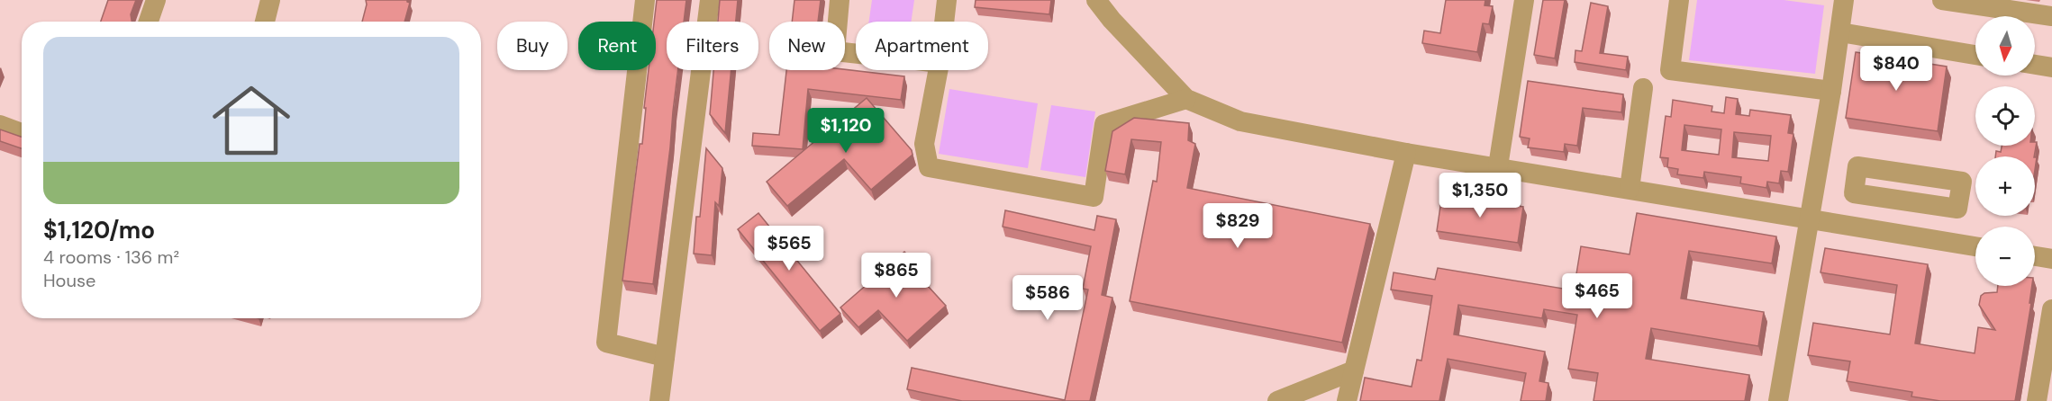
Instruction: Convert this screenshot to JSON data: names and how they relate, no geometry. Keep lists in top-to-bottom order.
{
  "north": "bottom",
  "page": {
    "map_buttons": ["+", "−"],
    "chip": [
      "Buy",
      "Rent",
      "Filters",
      "New",
      "Apartment"
    ],
    "list": [
      {
        "name": "$1,120/mo",
        "note": "4 rooms · 136 m² · House"
      }
    ],
    "price": [
      "$840",
      "$1,120",
      "$1,350",
      "$829",
      "$565",
      "$865",
      "$465",
      "$586"
    ]
  }
}
